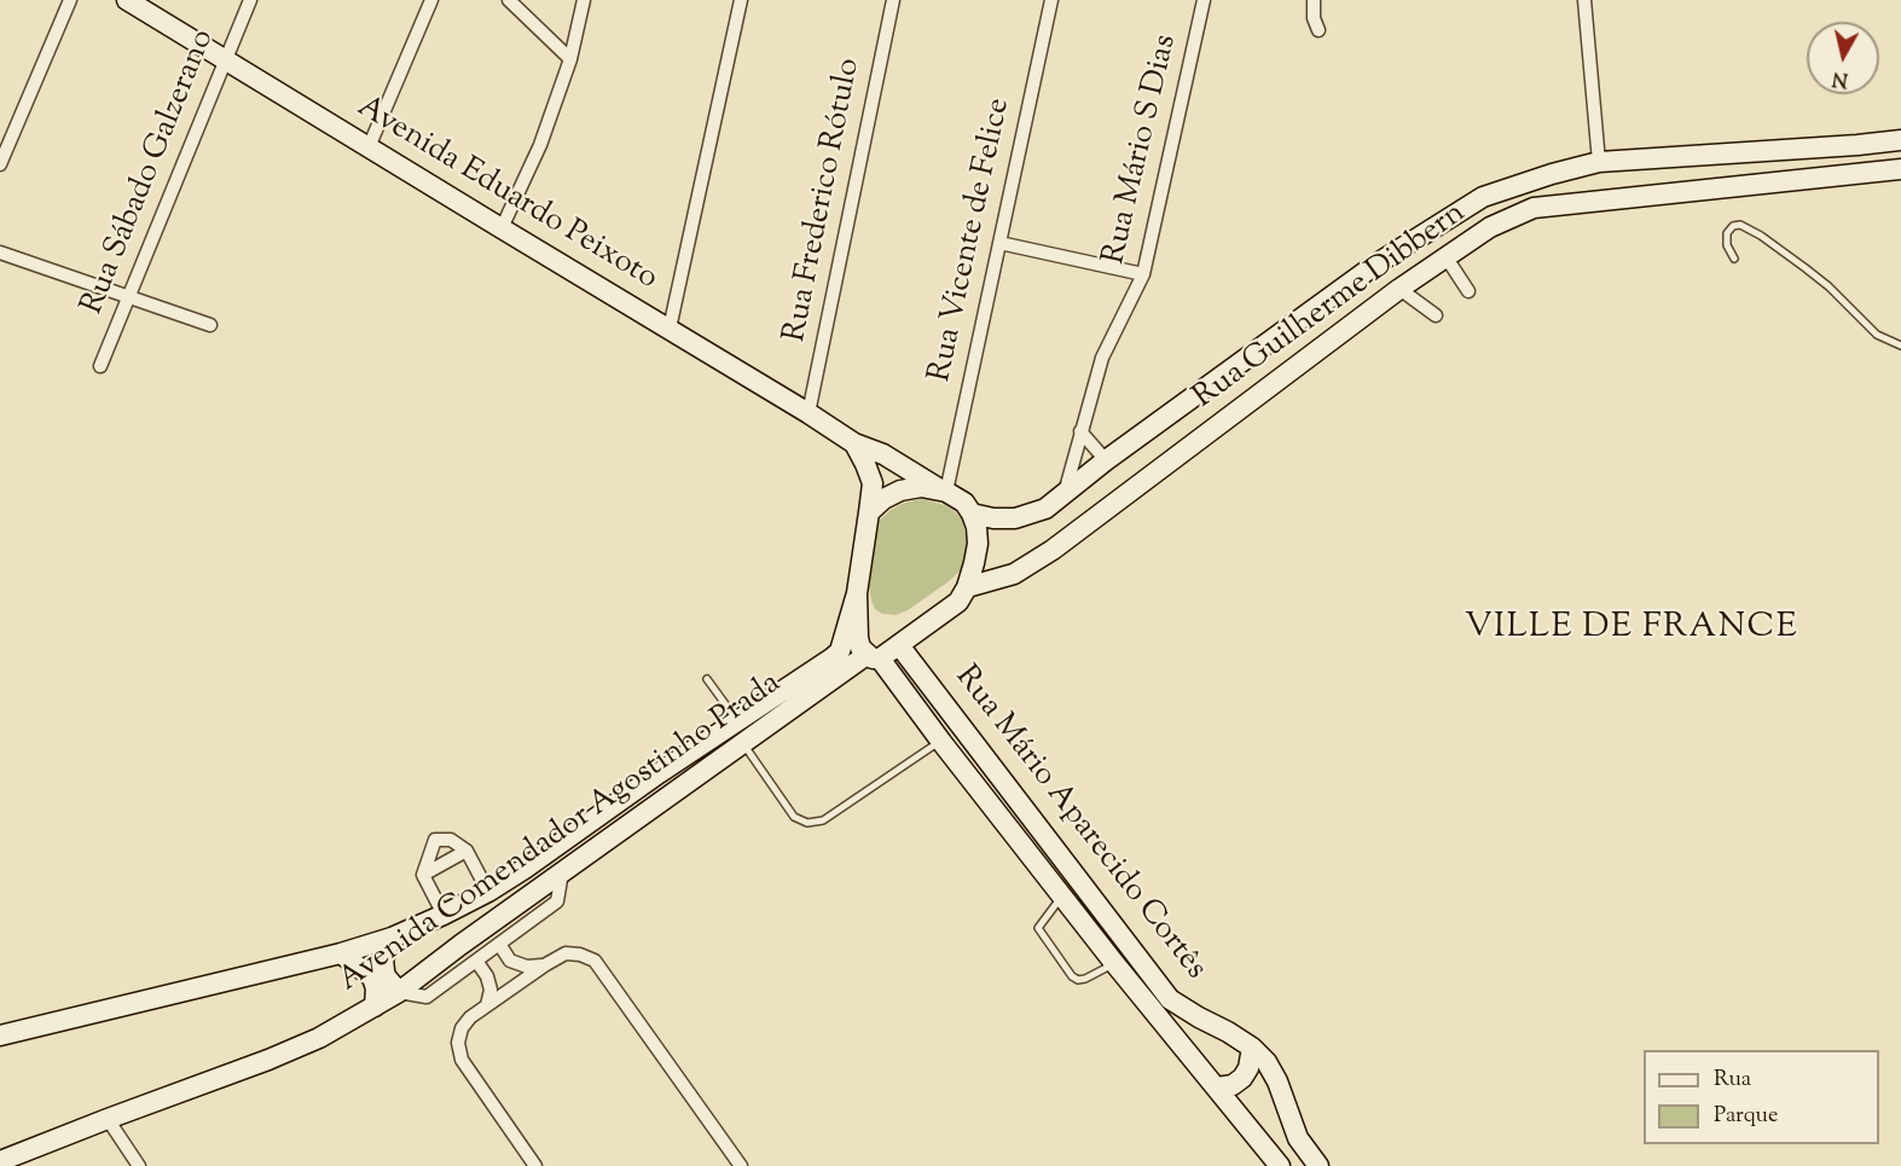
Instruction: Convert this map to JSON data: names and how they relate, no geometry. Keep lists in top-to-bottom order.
{
  "streets": {
    "main road": [
      "Avenida Eduardo Peixoto",
      "Rua Guilherme Dibbern",
      "Rua Mário Aparecido Cortês",
      "Avenida Comendador Agostinho Prada"
    ],
    "street": [
      "Rua Mário S Dias",
      "Rua Sábado Galzerano",
      "Rua Frederico Rótulo",
      "Rua Vicente de Felice"
    ]
  },
  "crossings": [
    ["Rua Mário S Dias", "Rua Guilherme Dibbern"],
    ["Rua Sábado Galzerano", "Avenida Eduardo Peixoto"],
    ["Avenida Eduardo Peixoto", "Rua Frederico Rótulo"],
    ["Avenida Eduardo Peixoto", "Rua Vicente de Felice"],
    ["Avenida Eduardo Peixoto", "Rua Guilherme Dibbern"],
    ["Rua Guilherme Dibbern", "Avenida Comendador Agostinho Prada"],
    ["Rua Mário Aparecido Cortês", "Avenida Comendador Agostinho Prada"]
  ],
  "districts": ["VILLE DE FRANCE"],
  "legend": ["Rua", "Parque"],
  "north": "bottom"
}
